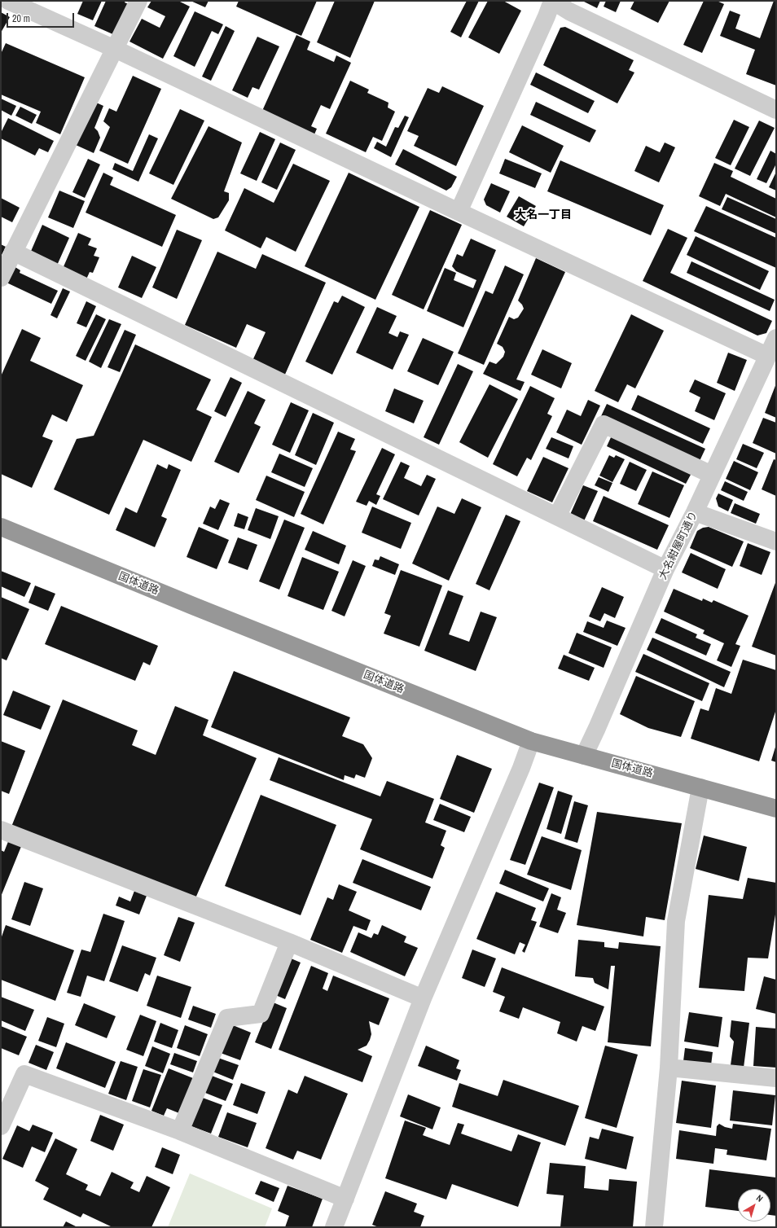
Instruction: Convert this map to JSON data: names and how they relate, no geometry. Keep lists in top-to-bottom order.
{
  "streets": {
    "highway": ["国体道路"],
    "street": ["大名紺屋町通り"]
  },
  "crossings": [
    ["大名紺屋町通り", "国体道路"]
  ],
  "districts": ["大名一丁目"],
  "scale_bar": "20 m",
  "north": "top right"
}
